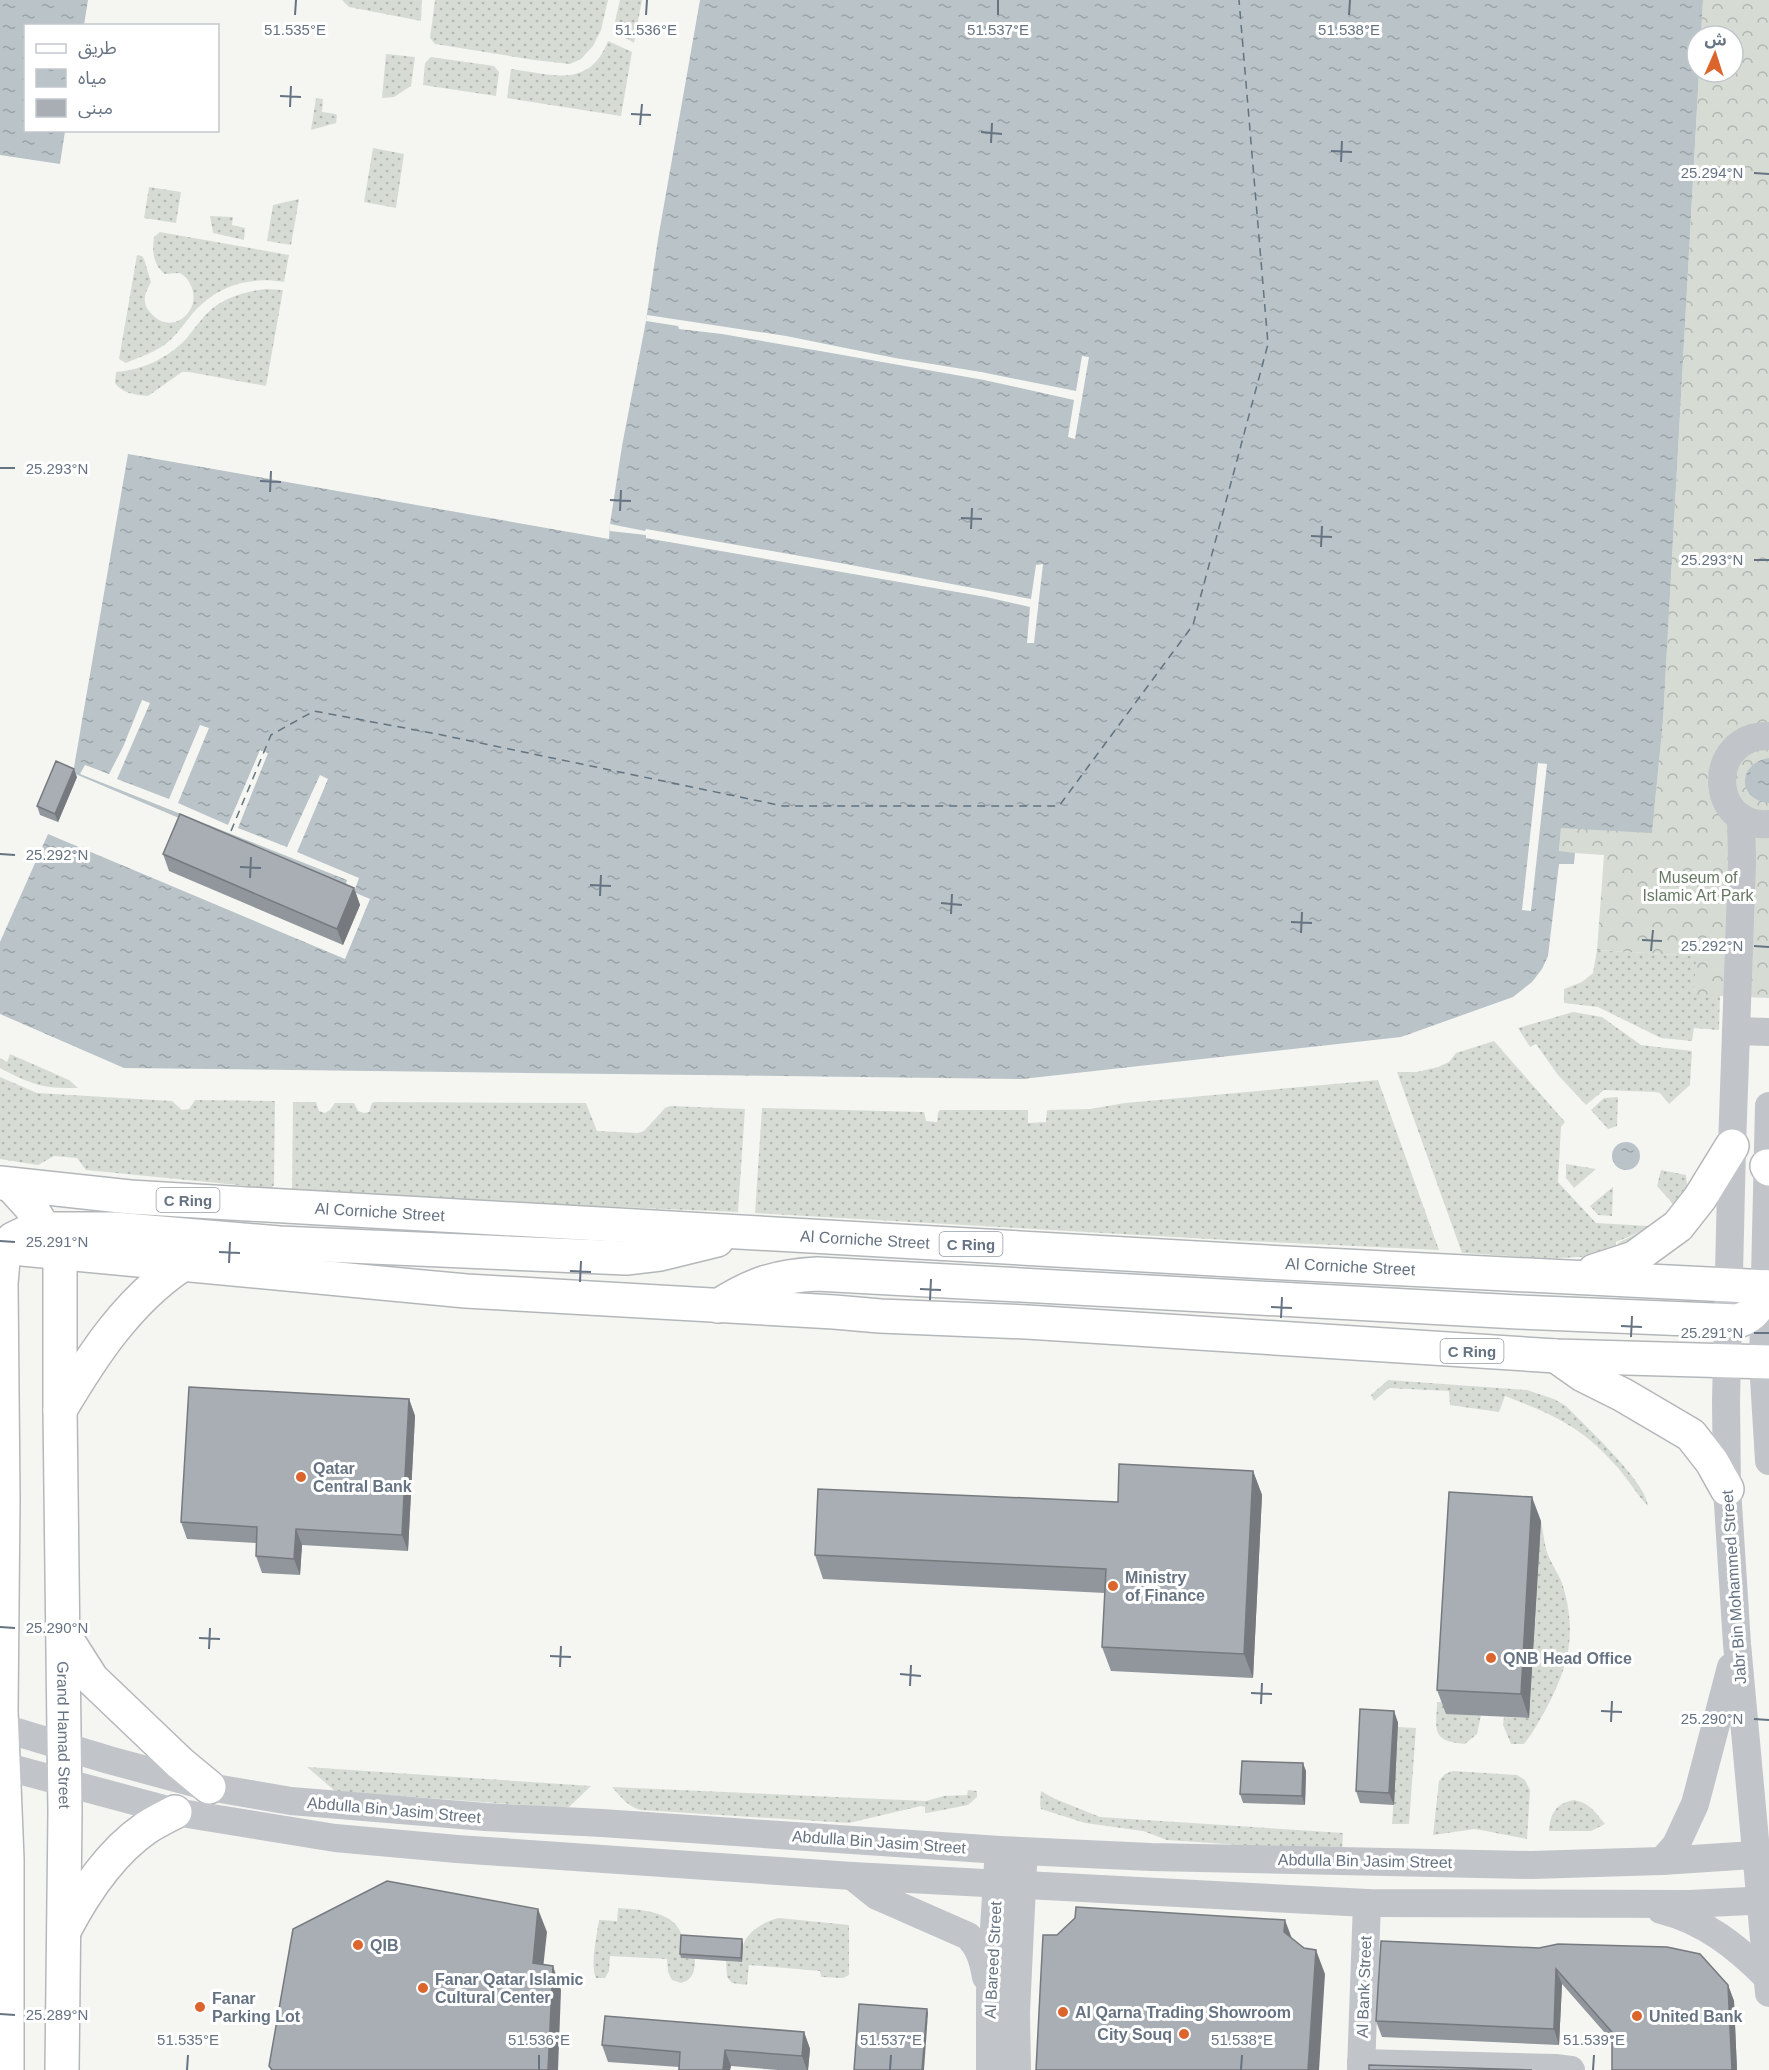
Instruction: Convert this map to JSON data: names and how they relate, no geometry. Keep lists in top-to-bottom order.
{
  "streets": {
    "main road": ["C Ring", "Al Corniche Street", "Grand Hamad Street"],
    "street": [
      "Jabr Bin Mohammed Street",
      "Abdulla Bin Jasim Street",
      "Al Bareed Street",
      "Al Bank Street"
    ]
  },
  "crossings": [
    ["C Ring", "Jabr Bin Mohammed Street"],
    ["C Ring", "Grand Hamad Street"],
    ["Jabr Bin Mohammed Street", "Abdulla Bin Jasim Street"],
    ["Grand Hamad Street", "Abdulla Bin Jasim Street"],
    ["Abdulla Bin Jasim Street", "Al Bareed Street"],
    ["Abdulla Bin Jasim Street", "Al Bank Street"]
  ],
  "parks": ["Museum of Islamic Art Park"],
  "places": [
    "Qatar Central Bank",
    "Ministry of Finance",
    "QNB Head Office",
    "QIB",
    "Fanar Qatar Islamic Cultural Center",
    "Fanar Parking Lot",
    "Al Qarna Trading Showroom",
    "United Bank",
    "City Souq"
  ],
  "legend": ["طريق", "مياه", "مبنى"],
  "north": "top",
  "coordinates": [
    "51.535°E",
    "51.536°E",
    "51.537°E",
    "51.538°E",
    "25.294°N",
    "25.293°N",
    "25.292°N",
    "25.291°N",
    "25.290°N",
    "25.289°N",
    "51.539°E"
  ]
}
